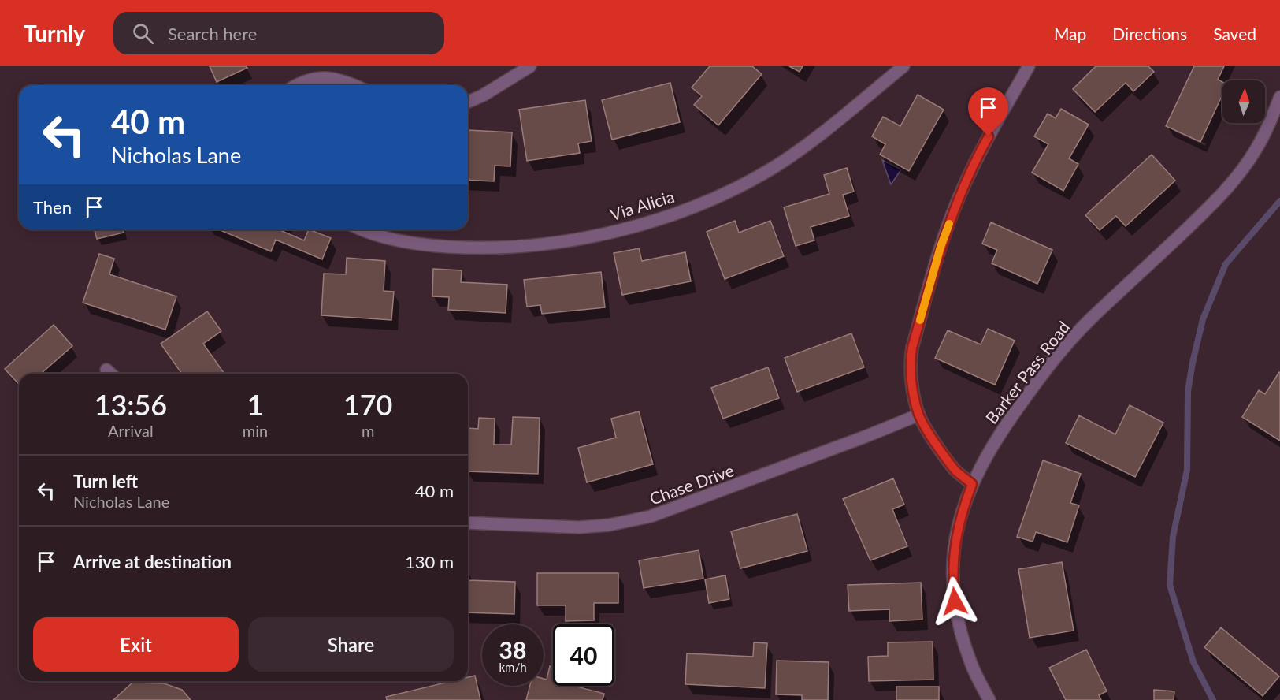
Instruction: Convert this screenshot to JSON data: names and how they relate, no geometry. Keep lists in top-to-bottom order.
{
  "streets": {
    "street": ["Via Alicia", "Barker Pass Road", "Chase Drive"]
  },
  "north": "top",
  "page": {
    "header": "Turnly",
    "search": "Search here",
    "nav": ["Map", "Directions", "Saved"],
    "turn": ["40 m", "Nicholas Lane"],
    "then": "Then",
    "eta": [
      "13:56",
      "Arrival",
      "1",
      "min",
      "170",
      "m"
    ],
    "list": [
      {
        "name": "Turn left",
        "note": "Nicholas Lane",
        "value": "40 m"
      },
      {
        "name": "Arrive at destination",
        "value": "130 m"
      }
    ],
    "buttons": ["Exit", "Share"],
    "speed": "38 km/h",
    "limit": "40"
  }
}
